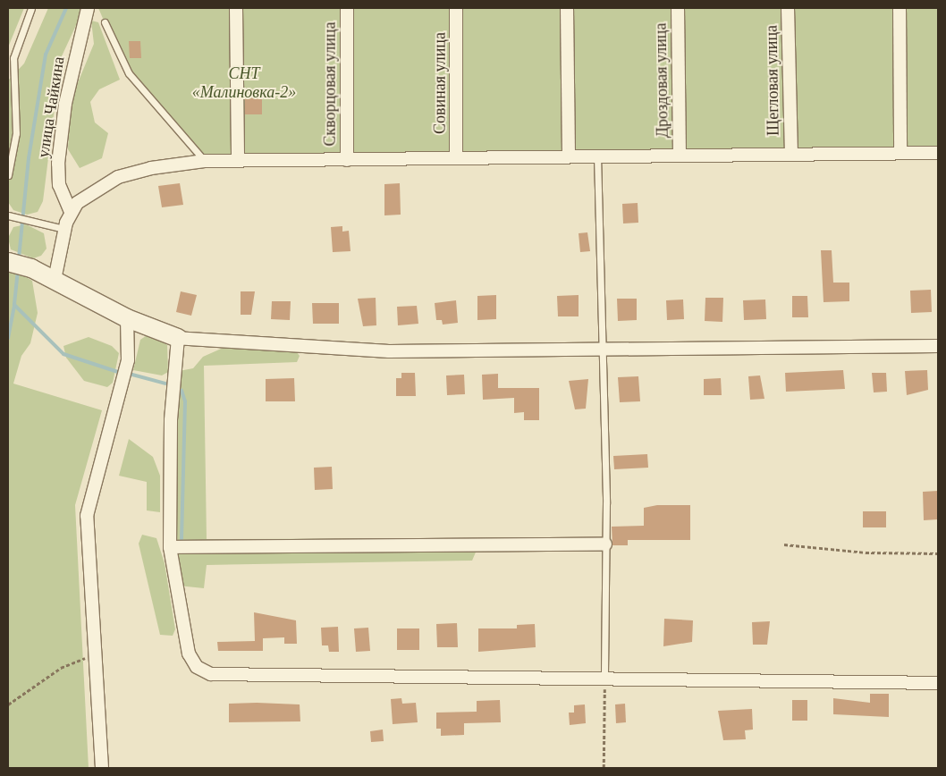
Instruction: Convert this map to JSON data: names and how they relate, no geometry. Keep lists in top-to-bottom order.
{
  "streets": {
    "street": [
      "Дроздовая улица",
      "Щегловая улица",
      "Совиная улица",
      "Скворцовая улица",
      "улица Чайкина"
    ]
  },
  "parks": ["СНТ «Малиновка-2»"]
}
